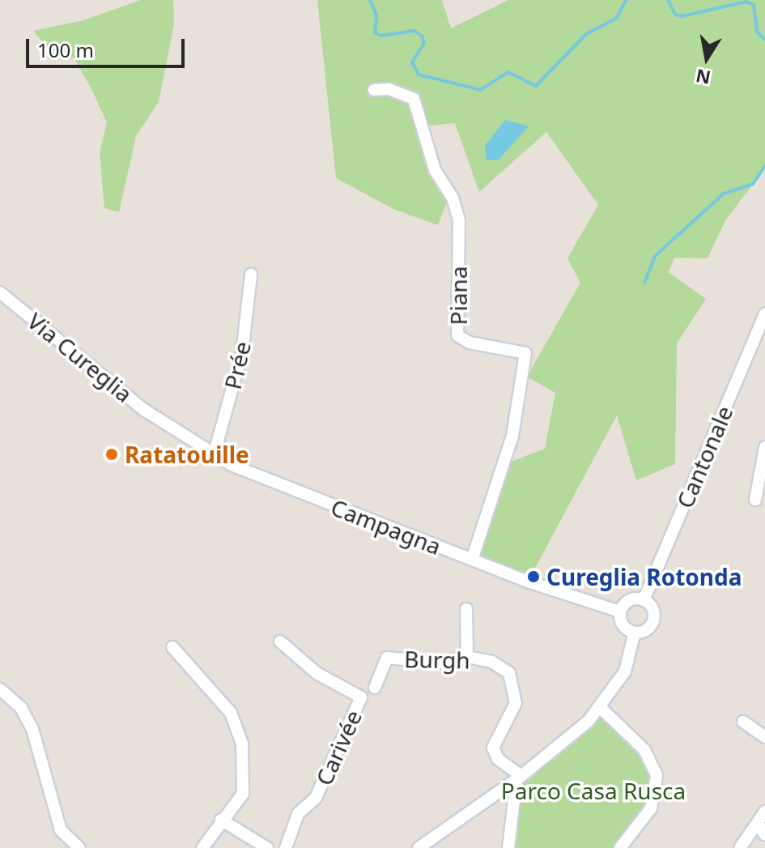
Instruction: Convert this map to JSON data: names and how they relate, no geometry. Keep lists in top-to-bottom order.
{
  "streets": {
    "street": [
      "Piana",
      "Via Cureglia",
      "Prée",
      "Cantonale",
      "Campagna",
      "Burgh",
      "Carivée"
    ]
  },
  "crossings": [
    ["Piana", "Campagna"],
    ["Via Cureglia", "Campagna"],
    ["Prée", "Campagna"],
    ["Cantonale", "Campagna"]
  ],
  "parks": ["Parco Casa Rusca"],
  "places": ["Ratatouille", "Cureglia Rotonda"],
  "scale_bar": "100 m",
  "north": "bottom"
}
